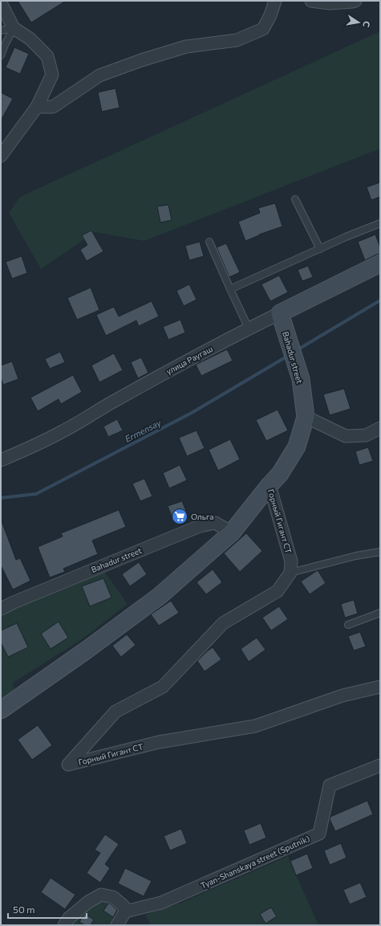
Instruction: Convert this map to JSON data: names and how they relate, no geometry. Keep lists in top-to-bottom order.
{
  "streets": {
    "street": [
      "Bahadur street",
      "улица Раугаш",
      "Горный Гигант СТ",
      "Tyan-Shanskaya street (Sputnik)"
    ]
  },
  "crossings": [
    ["Bahadur street", "улица Раугаш"],
    ["Bahadur street", "Горный Гигант СТ"]
  ],
  "water": ["Ermensay"],
  "places": {
    "supermarket": ["Ольга"]
  },
  "scale_bar": "50 m",
  "north": "right"
}
